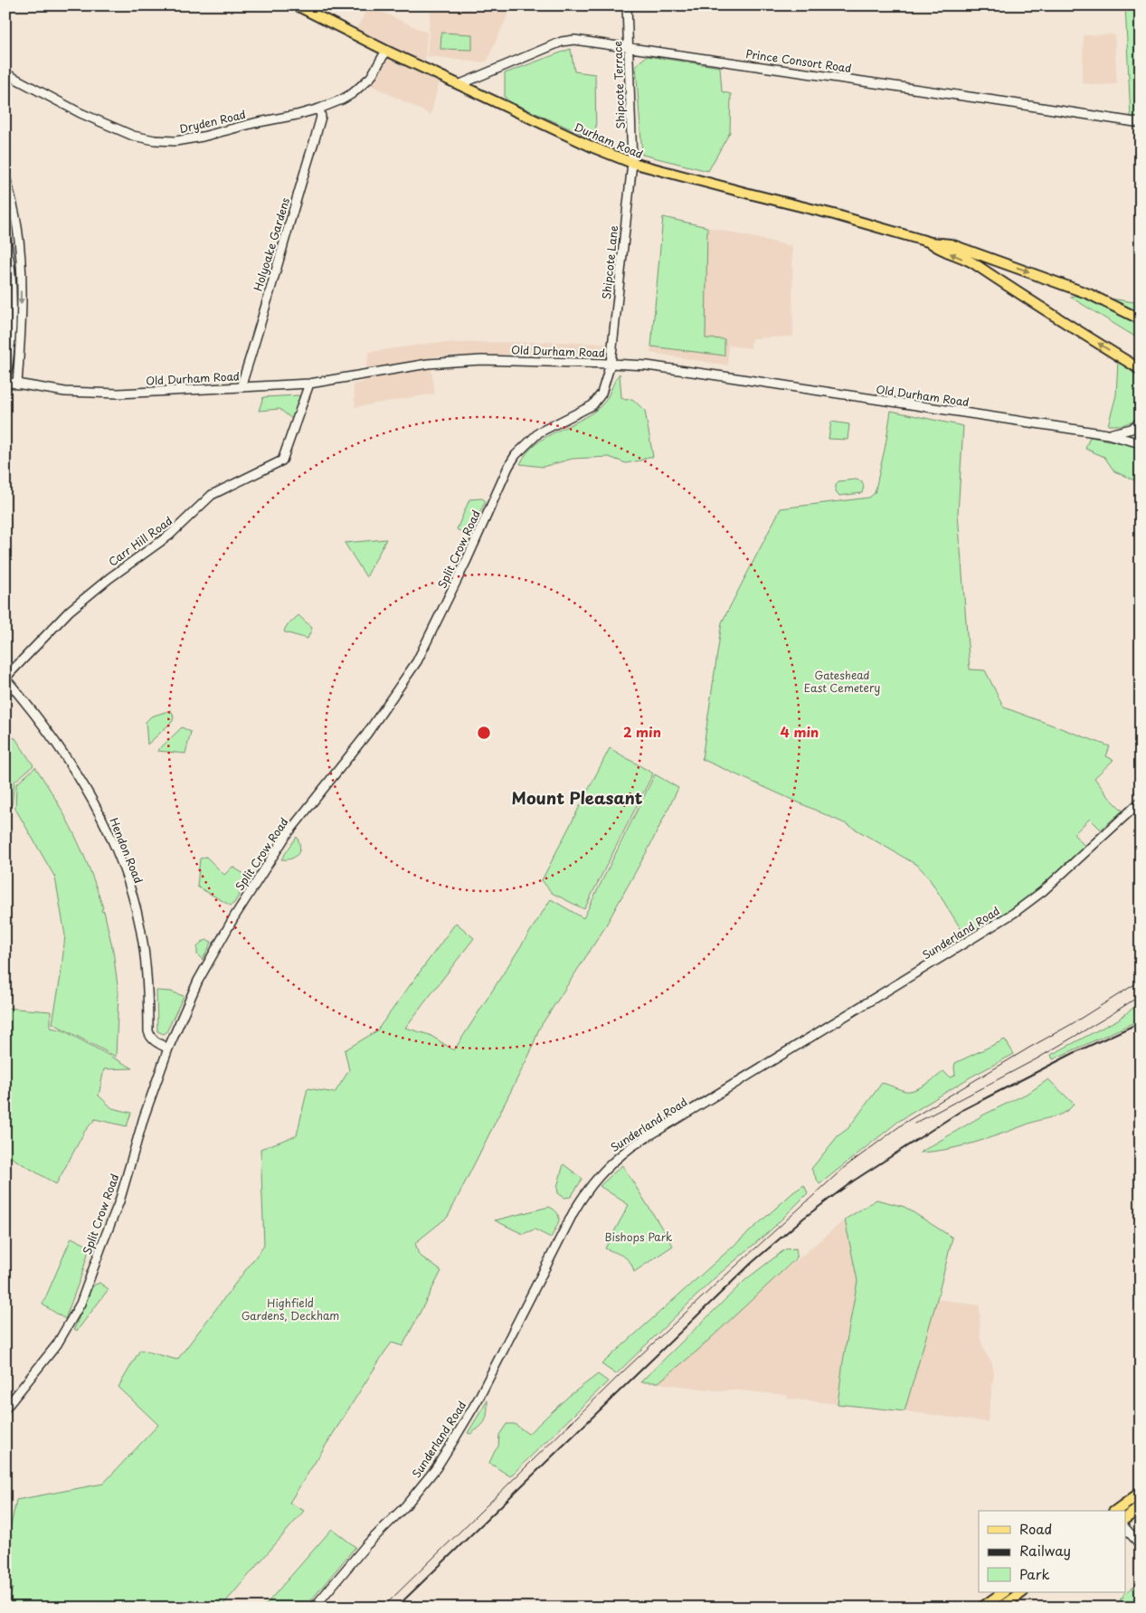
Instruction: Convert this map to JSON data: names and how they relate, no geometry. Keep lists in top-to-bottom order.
{
  "streets": {
    "main road": ["Durham Road"],
    "street": [
      "Prince Consort Road",
      "Shipcote Terrace",
      "Dryden Road",
      "Holyoake Gardens",
      "Shipcote Lane",
      "Old Durham Road",
      "Carr Hill Road",
      "Split Crow Road",
      "Hendon Road",
      "Sunderland Road"
    ]
  },
  "crossings": [
    ["Prince Consort Road", "Shipcote Terrace"],
    ["Prince Consort Road", "Durham Road"],
    ["Shipcote Terrace", "Durham Road"],
    ["Shipcote Terrace", "Shipcote Lane"],
    ["Dryden Road", "Durham Road"],
    ["Dryden Road", "Holyoake Gardens"],
    ["Durham Road", "Shipcote Lane"],
    ["Holyoake Gardens", "Old Durham Road"],
    ["Shipcote Lane", "Old Durham Road"],
    ["Shipcote Lane", "Split Crow Road"],
    ["Old Durham Road", "Carr Hill Road"],
    ["Old Durham Road", "Split Crow Road"],
    ["Carr Hill Road", "Hendon Road"],
    ["Split Crow Road", "Hendon Road"]
  ],
  "districts": ["Mount Pleasant"],
  "parks": ["Gateshead East Cemetery", "Bishops Park", "Highfield Gardens, Deckham"],
  "legend": ["Road", "Railway", "Park"],
  "rings": ["2 min", "4 min"]
}
